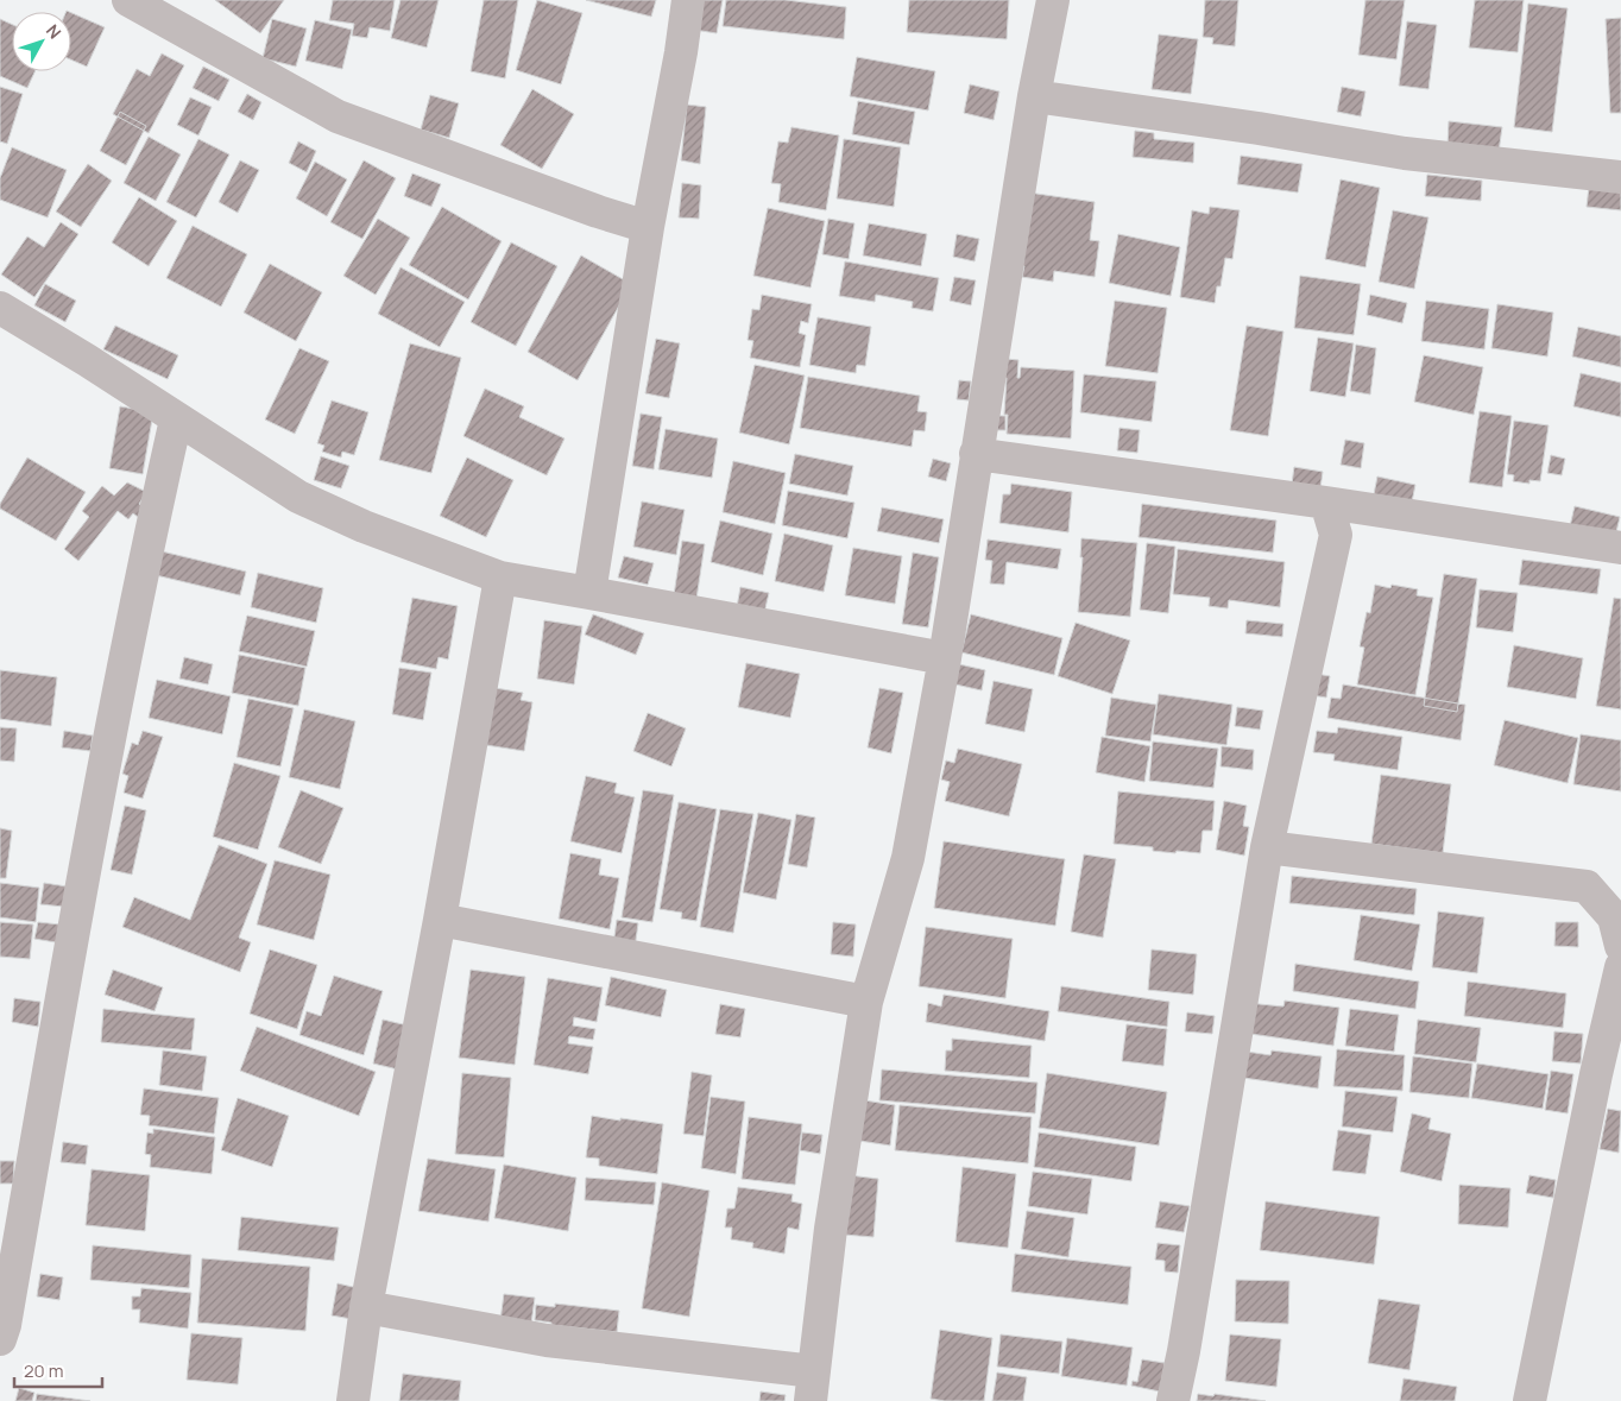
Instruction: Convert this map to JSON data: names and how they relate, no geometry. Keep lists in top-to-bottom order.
{
  "scale_bar": "20 m",
  "north": "top right"
}
